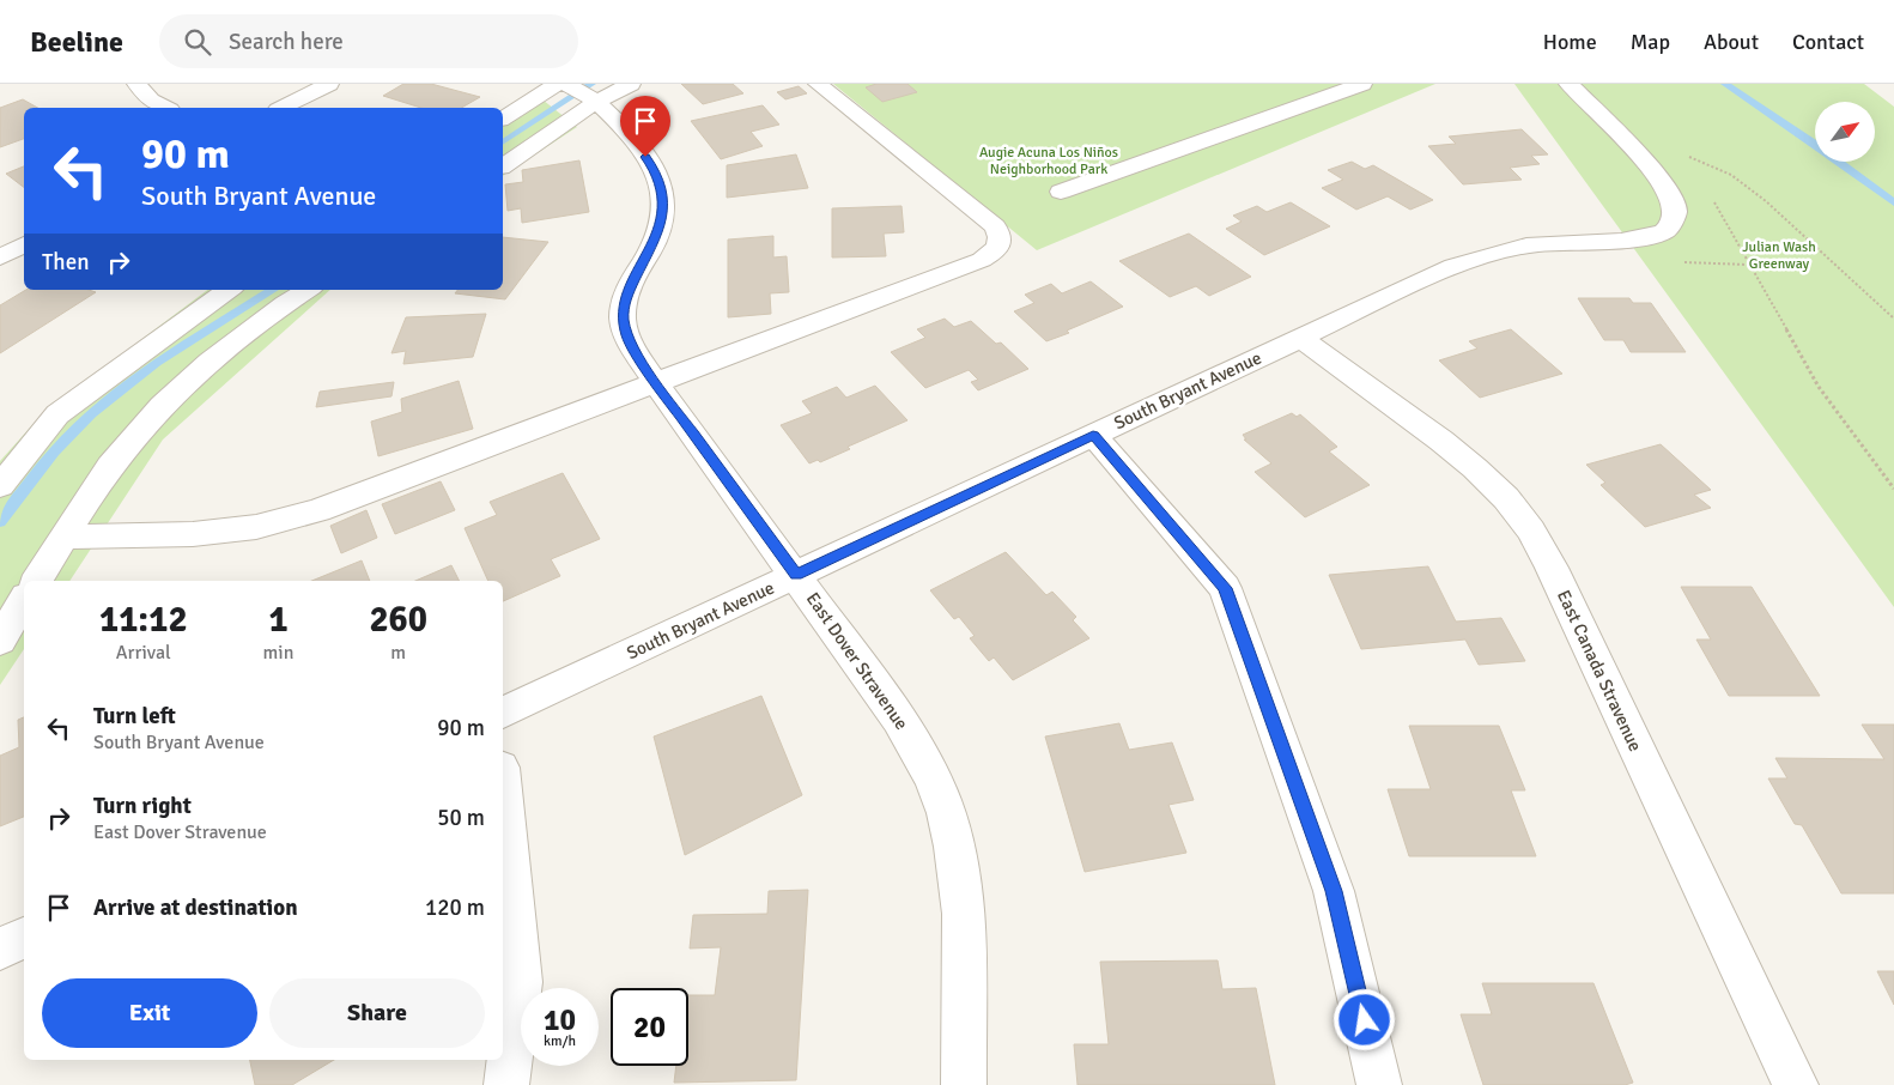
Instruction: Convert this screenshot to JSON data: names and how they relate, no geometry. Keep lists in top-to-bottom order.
{
  "streets": {
    "street": ["South Bryant Avenue", "East Dover Stravenue", "East Canada Stravenue"]
  },
  "crossings": [
    ["South Bryant Avenue", "East Dover Stravenue"],
    ["South Bryant Avenue", "East Canada Stravenue"]
  ],
  "parks": ["Augie Acuna Los Niños Neighborhood Park", "Julian Wash Greenway"],
  "north": "top right",
  "page": {
    "header": "Beeline",
    "search": "Search here",
    "nav": [
      "Home",
      "Map",
      "About",
      "Contact"
    ],
    "turn": ["90 m", "South Bryant Avenue"],
    "then": "Then",
    "eta": [
      "11:12",
      "Arrival",
      "1",
      "min",
      "260",
      "m"
    ],
    "list": [
      {
        "name": "Turn left",
        "note": "South Bryant Avenue",
        "value": "90 m"
      },
      {
        "name": "Turn right",
        "note": "East Dover Stravenue",
        "value": "50 m"
      },
      {
        "name": "Arrive at destination",
        "value": "120 m"
      }
    ],
    "buttons": ["Exit", "Share"],
    "speed": "10 km/h",
    "limit": "20"
  }
}
